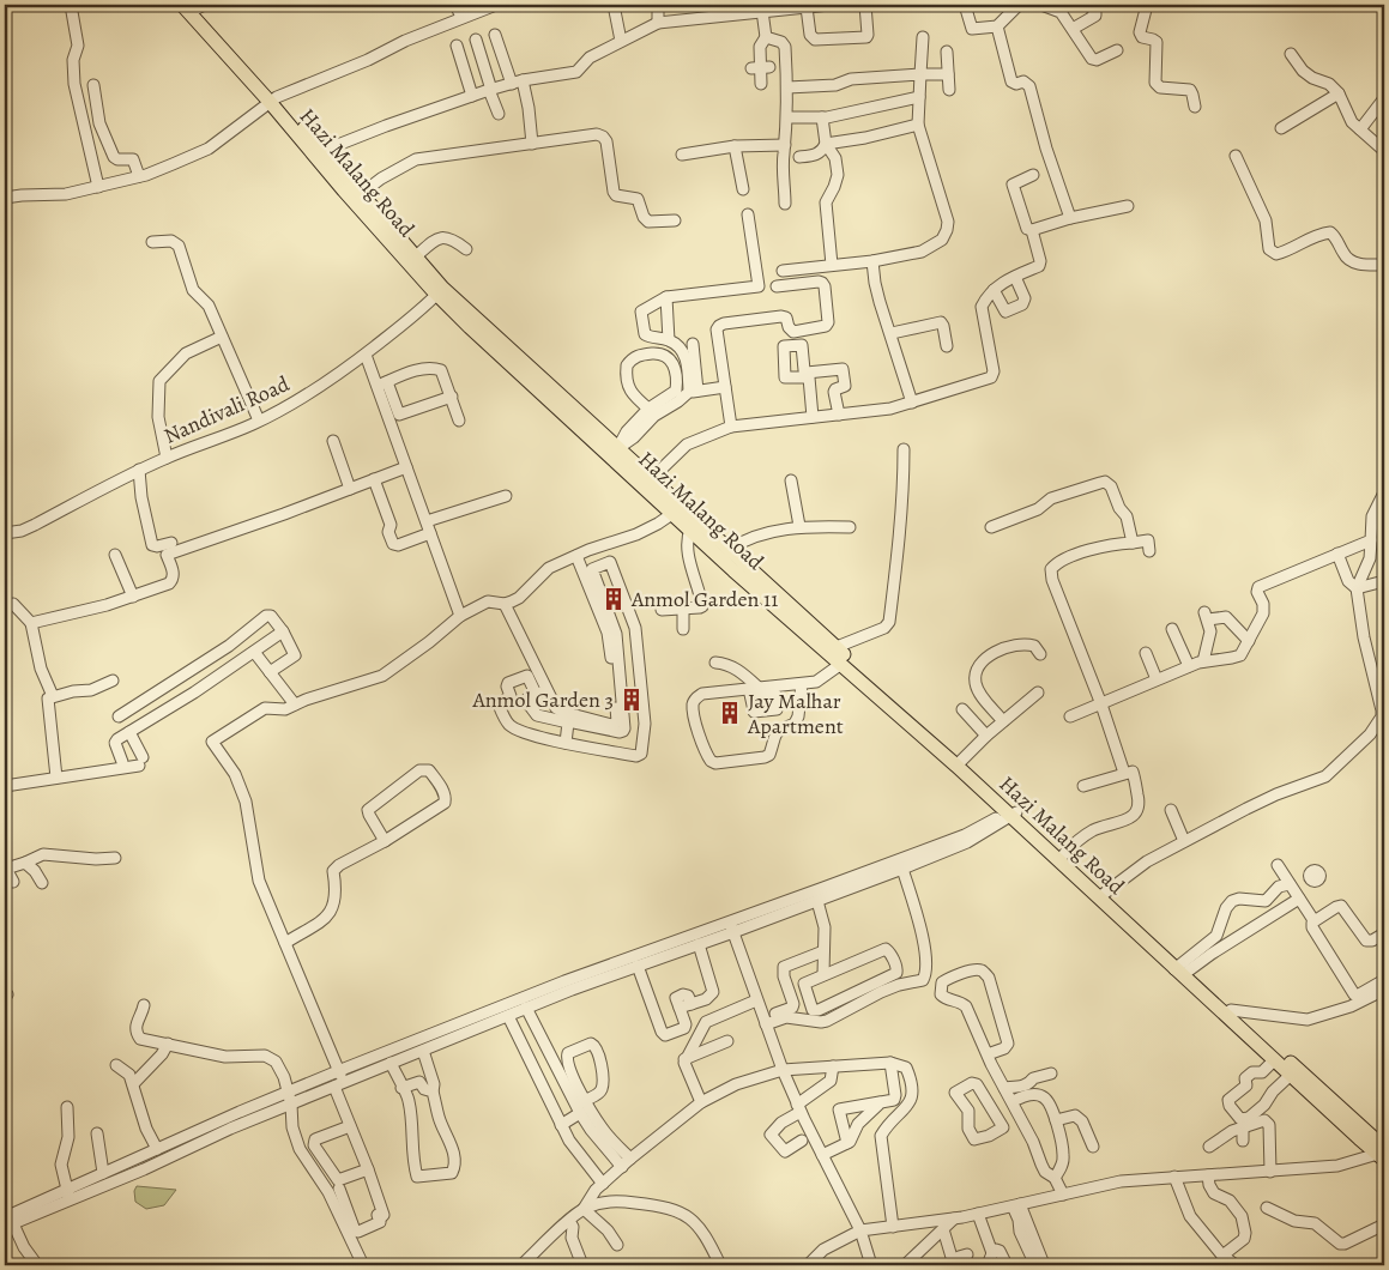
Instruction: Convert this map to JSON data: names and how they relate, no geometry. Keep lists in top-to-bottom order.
{
  "streets": {
    "main road": ["Hazi Malang Road"],
    "street": ["Nandivali Road"]
  },
  "crossings": [
    ["Hazi Malang Road", "Nandivali Road"]
  ],
  "places": {
    "building": ["Anmol Garden 11", "Anmol Garden 3", "Jay Malhar Apartment"]
  }
}
